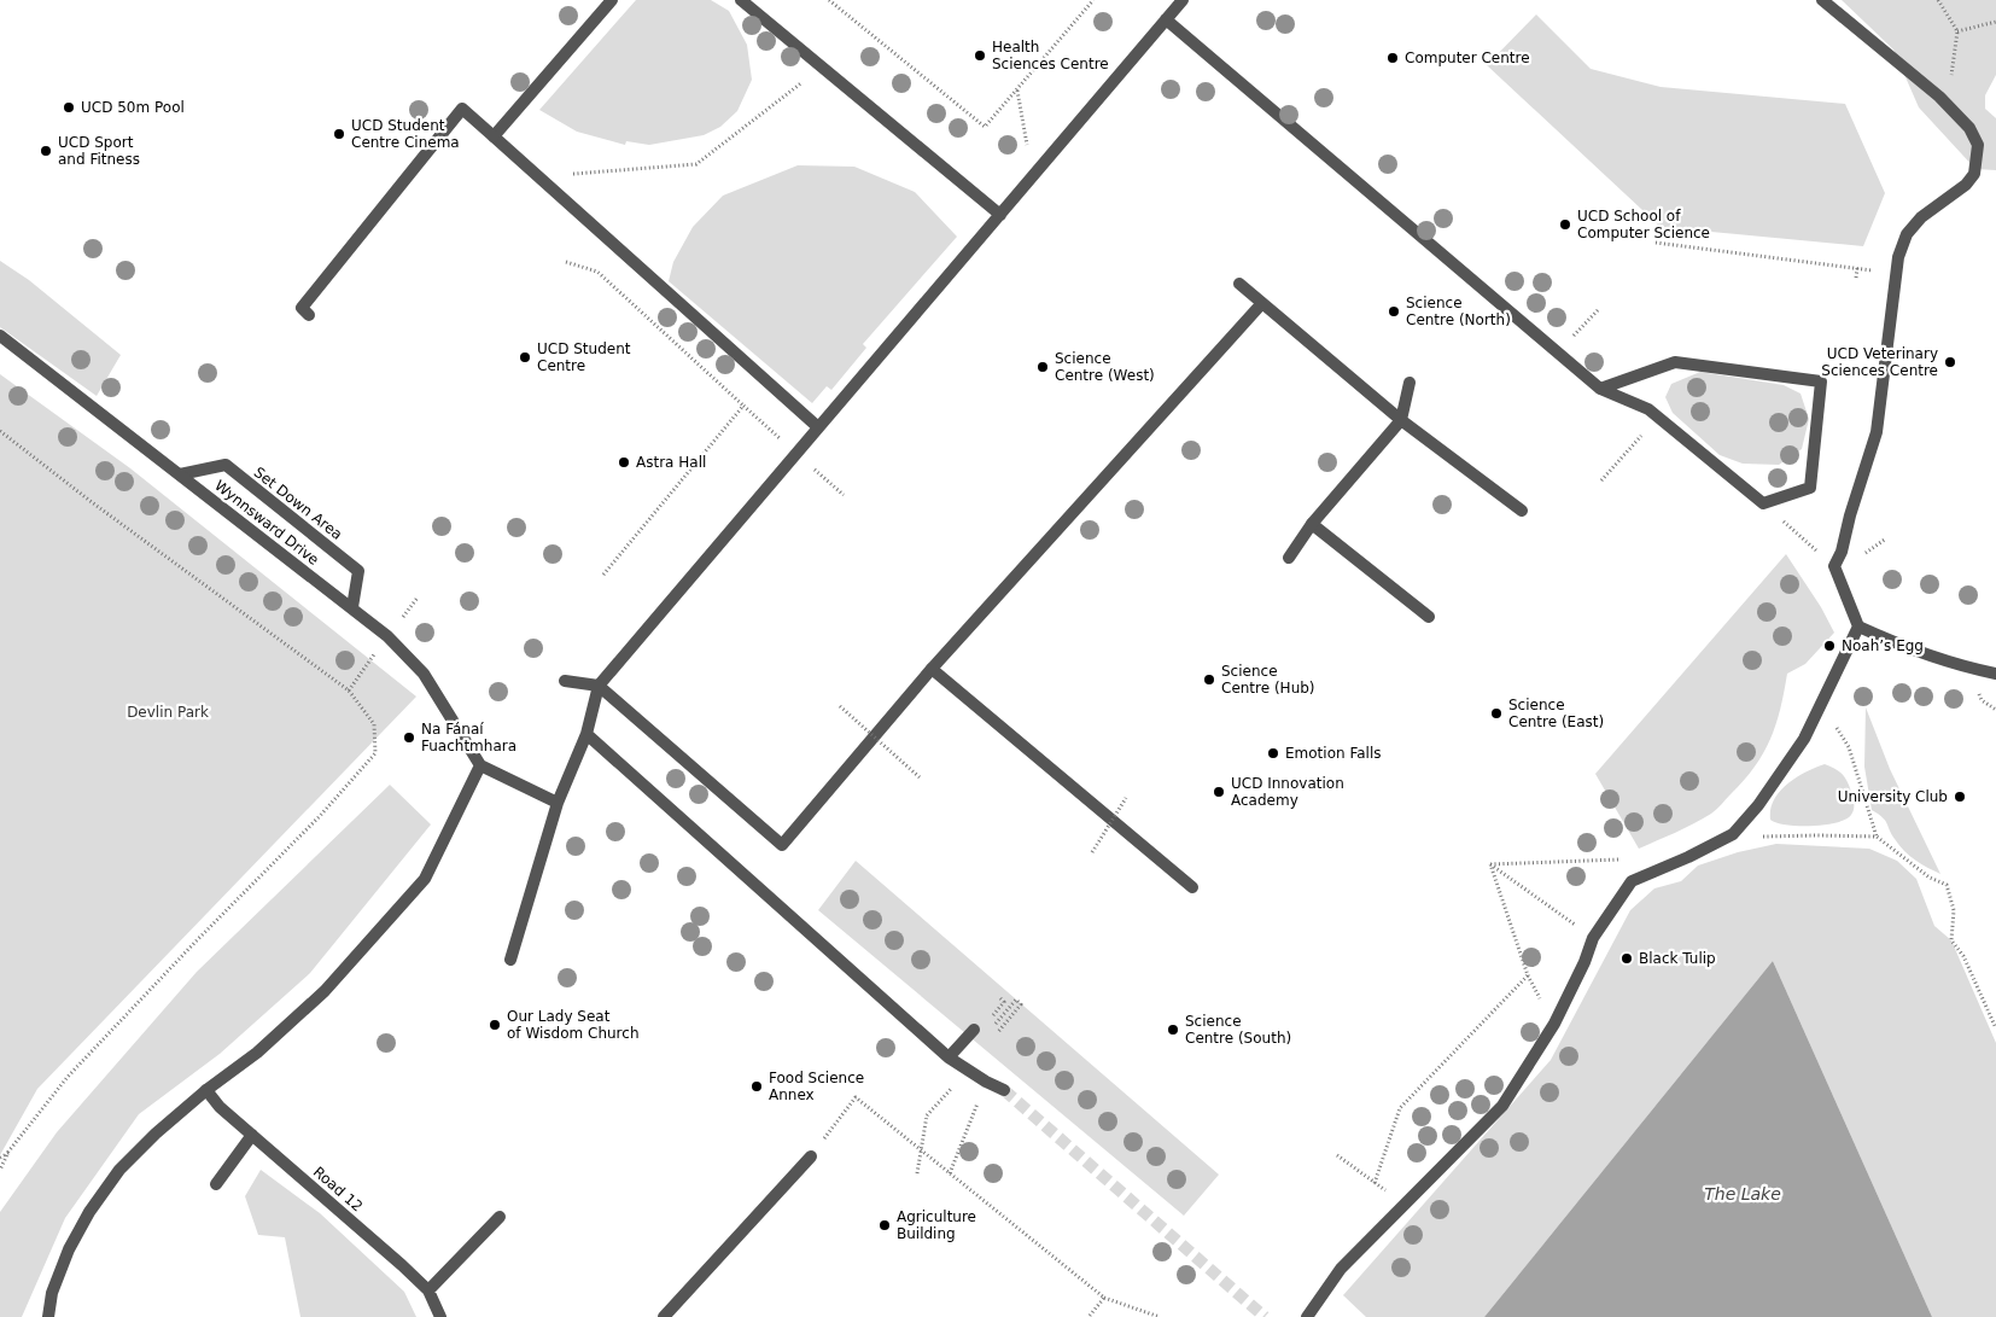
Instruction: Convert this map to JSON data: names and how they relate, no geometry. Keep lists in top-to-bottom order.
{
  "streets": {
    "street": ["Set Down Area", "Wynnsward Drive", "Road 12"]
  },
  "crossings": [
    ["Set Down Area", "Wynnsward Drive"]
  ],
  "water": ["The Lake"],
  "parks": ["Devlin Park"],
  "places": [
    "Health Sciences Centre",
    "Computer Centre",
    "UCD 50m Pool",
    "UCD Student Centre Cinema",
    "UCD Sport and Fitness",
    "UCD School of Computer Science",
    "Science Centre (North)",
    "UCD Student Centre",
    "UCD Veterinary Sciences Centre",
    "Science Centre (West)",
    "Astra Hall",
    "Noah’s Egg",
    "Science Centre (Hub)",
    "Science Centre (East)",
    "Na Fánaí Fuachtmhara",
    "Emotion Falls",
    "UCD Innovation Academy",
    "University Club",
    "Black Tulip",
    "Our Lady Seat of Wisdom Church",
    "Science Centre (South)",
    "Food Science Annex",
    "Agriculture Building"
  ]
}
